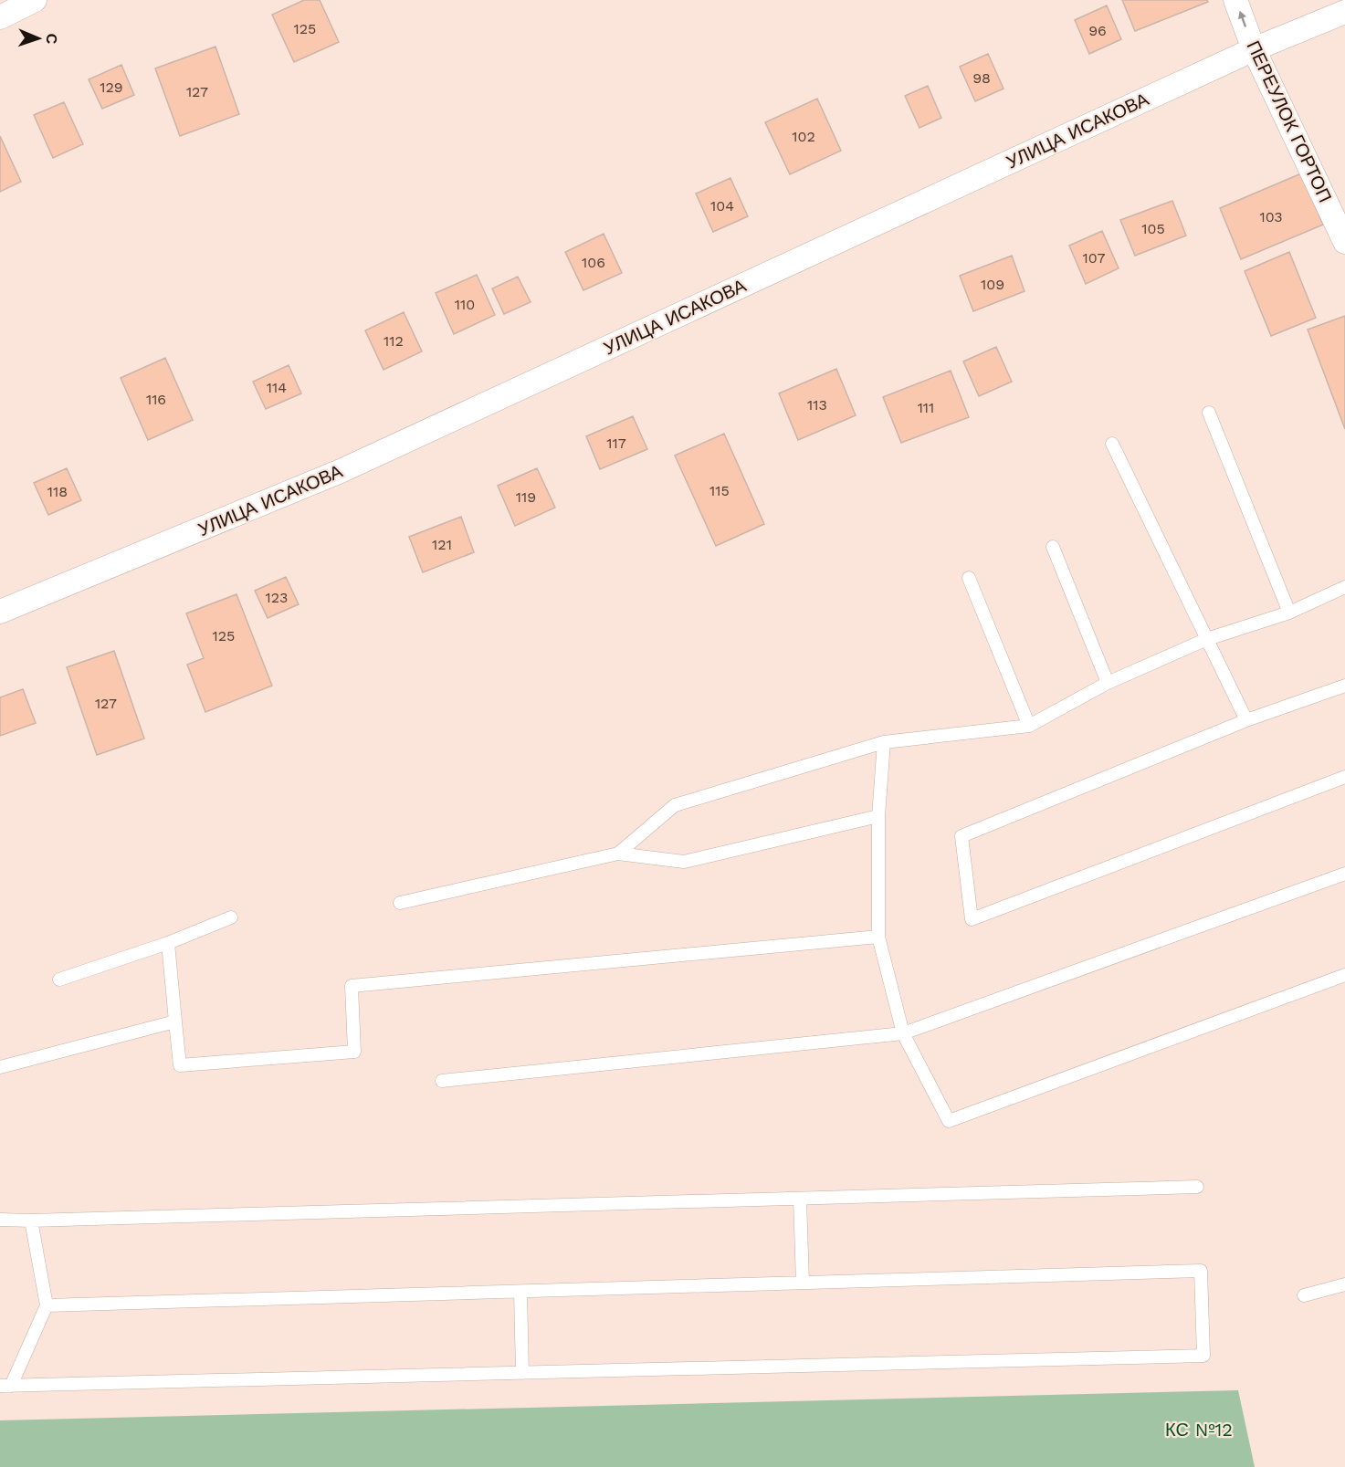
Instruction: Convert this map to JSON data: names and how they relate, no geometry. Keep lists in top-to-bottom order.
{
  "streets": {
    "street": ["ПЕРЕУЛОК ГОРТОП", "УЛИЦА ИСАКОВА"]
  },
  "crossings": [
    ["ПЕРЕУЛОК ГОРТОП", "УЛИЦА ИСАКОВА"]
  ],
  "parks": ["КС №12"],
  "house_numbers": [
    "125",
    "96",
    "98",
    "129",
    "127",
    "102",
    "104",
    "103",
    "105",
    "107",
    "106",
    "109",
    "110",
    "112",
    "114",
    "116",
    "113",
    "111",
    "117",
    "115",
    "118",
    "119",
    "121",
    "123",
    "125",
    "127"
  ],
  "north": "right"
}
